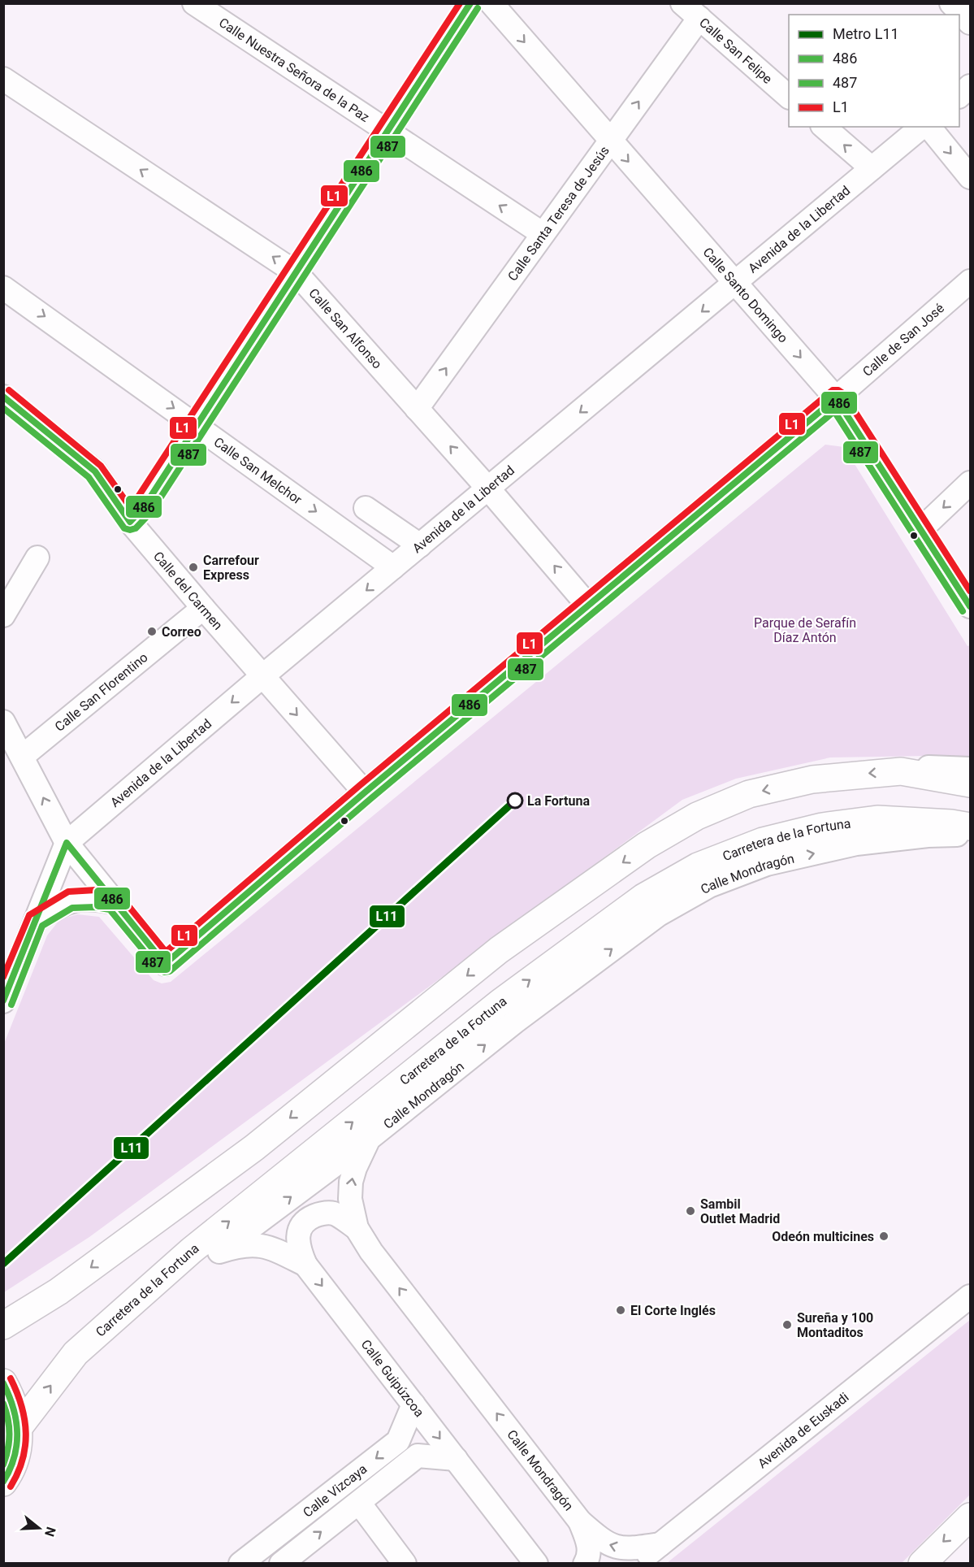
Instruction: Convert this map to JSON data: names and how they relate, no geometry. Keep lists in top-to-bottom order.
{
  "streets": {
    "main road": ["Carretera de la Fortuna"],
    "street": [
      "Calle San Felipe",
      "Calle Nuestra Señora de la Paz",
      "Calle Santa Teresa de Jesús",
      "Avenida de la Libertad",
      "Calle Santo Domingo",
      "Calle San Alfonso",
      "Calle de San José",
      "Calle San Melchor",
      "Calle del Carmen",
      "Calle San Florentino",
      "Calle Mondragón",
      "Calle Guipúzcoa",
      "Avenida de Euskadi",
      "Calle Vizcaya"
    ]
  },
  "crossings": [
    ["Calle San Felipe", "Calle Santa Teresa de Jesús"],
    ["Calle Nuestra Señora de la Paz", "Calle Santa Teresa de Jesús"],
    ["Calle Santa Teresa de Jesús", "Calle Santo Domingo"],
    ["Calle Santa Teresa de Jesús", "Calle San Alfonso"],
    ["Avenida de la Libertad", "Calle Santo Domingo"],
    ["Avenida de la Libertad", "Calle San Alfonso"],
    ["Avenida de la Libertad", "Calle San Melchor"],
    ["Avenida de la Libertad", "Calle del Carmen"],
    ["Calle Santo Domingo", "Calle de San José"],
    ["Calle San Alfonso", "Calle de San José"],
    ["Calle de San José", "Calle del Carmen"],
    ["Calle del Carmen", "Calle San Florentino"],
    ["Calle Mondragón", "Avenida de Euskadi"],
    ["Calle Guipúzcoa", "Calle Vizcaya"]
  ],
  "one_way": [
    "Calle Nuestra Señora de la Paz",
    "Avenida de la Libertad",
    "Calle Santo Domingo",
    "Calle San Alfonso",
    "Calle San Melchor",
    "Calle Guipúzcoa"
  ],
  "parks": ["Parque de Serafín Díaz Antón"],
  "places": [
    "Carrefour Express",
    "Correo",
    "La Fortuna",
    "Sambil Outlet Madrid",
    "Odeón multicines",
    "El Corte Inglés",
    "Sureña y 100 Montaditos"
  ],
  "lines": [
    "transit line 486",
    "transit line L1",
    "transit line 487",
    "metro line L11"
  ],
  "legend": [
    "Metro L11",
    "486",
    "487",
    "L1"
  ],
  "north": "right"
}
